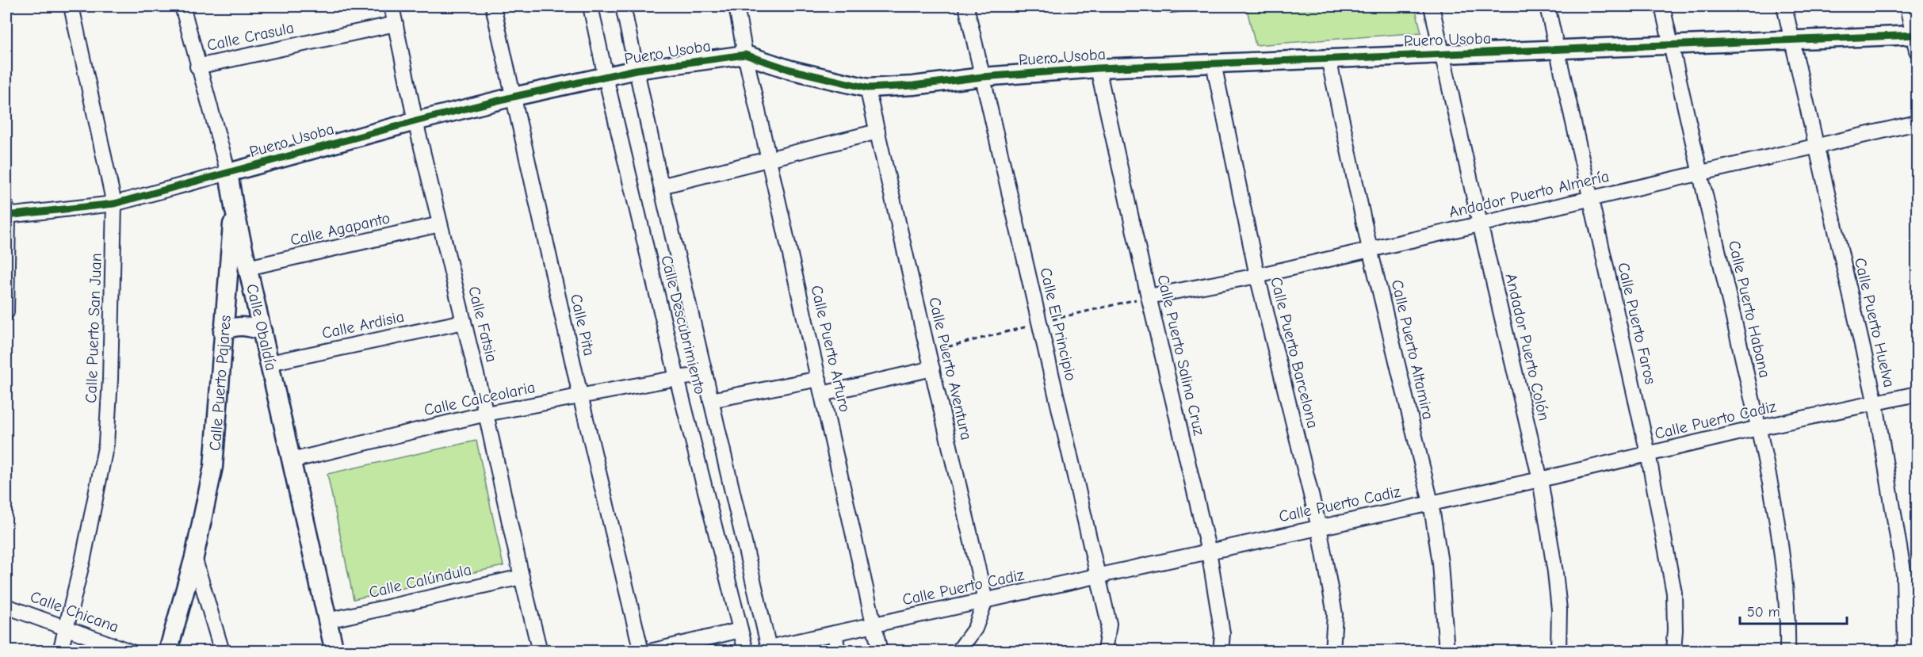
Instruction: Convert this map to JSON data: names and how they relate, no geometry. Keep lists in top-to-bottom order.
{
  "streets": {
    "street": [
      "Calle Crasula",
      "Puero Usoba",
      "Andador Puerto Almería",
      "Calle Agapanto",
      "Calle Puerto Habana",
      "Calle Puerto Huelva",
      "Calle Puerto Faros",
      "Calle Fatsia",
      "Calle El Principio",
      "Calle Ardisia",
      "Calle Pita",
      "Calle Descubrimiento",
      "Calle Obaldía",
      "Calle Puerto San Juan",
      "Andador Puerto Colón",
      "Calle Puerto Arturo",
      "Calle Puerto Altamira",
      "Calle Puerto Barcelona",
      "Calle Puerto Salina Cruz",
      "Calle Puerto Aventura",
      "Calle Puerto Pajares",
      "Calle Calceolaria",
      "Calle Puerto Cadiz",
      "Calle Calúndula",
      "Calle Chicana"
    ]
  },
  "crossings": [
    ["Calle Crasula", "Calle Fatsia"],
    ["Calle Crasula", "Calle Obaldía"],
    ["Puero Usoba", "Calle Puerto Habana"],
    ["Puero Usoba", "Calle Puerto Huelva"],
    ["Puero Usoba", "Calle Puerto Faros"],
    ["Puero Usoba", "Calle Fatsia"],
    ["Puero Usoba", "Calle El Principio"],
    ["Puero Usoba", "Calle Pita"],
    ["Puero Usoba", "Calle Descubrimiento"],
    ["Puero Usoba", "Calle Obaldía"],
    ["Puero Usoba", "Andador Puerto Colón"],
    ["Puero Usoba", "Calle Puerto Arturo"],
    ["Puero Usoba", "Calle Puerto Altamira"],
    ["Puero Usoba", "Calle Puerto Barcelona"],
    ["Puero Usoba", "Calle Puerto Salina Cruz"],
    ["Puero Usoba", "Calle Puerto Aventura"],
    ["Andador Puerto Almería", "Calle Puerto Habana"],
    ["Andador Puerto Almería", "Calle Puerto Huelva"],
    ["Andador Puerto Almería", "Calle Puerto Faros"],
    ["Andador Puerto Almería", "Andador Puerto Colón"],
    ["Andador Puerto Almería", "Calle Puerto Altamira"],
    ["Andador Puerto Almería", "Calle Puerto Barcelona"],
    ["Andador Puerto Almería", "Calle Puerto Salina Cruz"],
    ["Calle Agapanto", "Calle Fatsia"],
    ["Calle Agapanto", "Calle Obaldía"],
    ["Calle Puerto Habana", "Calle Puerto Cadiz"],
    ["Calle Puerto Huelva", "Calle Puerto Cadiz"],
    ["Calle Puerto Faros", "Calle Puerto Cadiz"],
    ["Calle Fatsia", "Calle Ardisia"],
    ["Calle Fatsia", "Calle Calceolaria"],
    ["Calle Fatsia", "Calle Calúndula"],
    ["Calle El Principio", "Calle Puerto Cadiz"],
    ["Calle Ardisia", "Calle Obaldía"],
    ["Calle Pita", "Calle Calceolaria"],
    ["Calle Descubrimiento", "Calle Calceolaria"],
    ["Calle Descubrimiento", "Calle Puerto Cadiz"],
    ["Calle Obaldía", "Calle Puerto Pajares"],
    ["Calle Obaldía", "Calle Calceolaria"],
    ["Calle Obaldía", "Calle Calúndula"],
    ["Calle Puerto San Juan", "Calle Chicana"],
    ["Andador Puerto Colón", "Calle Puerto Cadiz"],
    ["Calle Puerto Arturo", "Calle Puerto Cadiz"],
    ["Calle Puerto Altamira", "Calle Puerto Cadiz"],
    ["Calle Puerto Barcelona", "Calle Puerto Cadiz"],
    ["Calle Puerto Salina Cruz", "Calle Puerto Cadiz"],
    ["Calle Puerto Aventura", "Calle Puerto Cadiz"]
  ],
  "scale_bar": "50 m"
}
